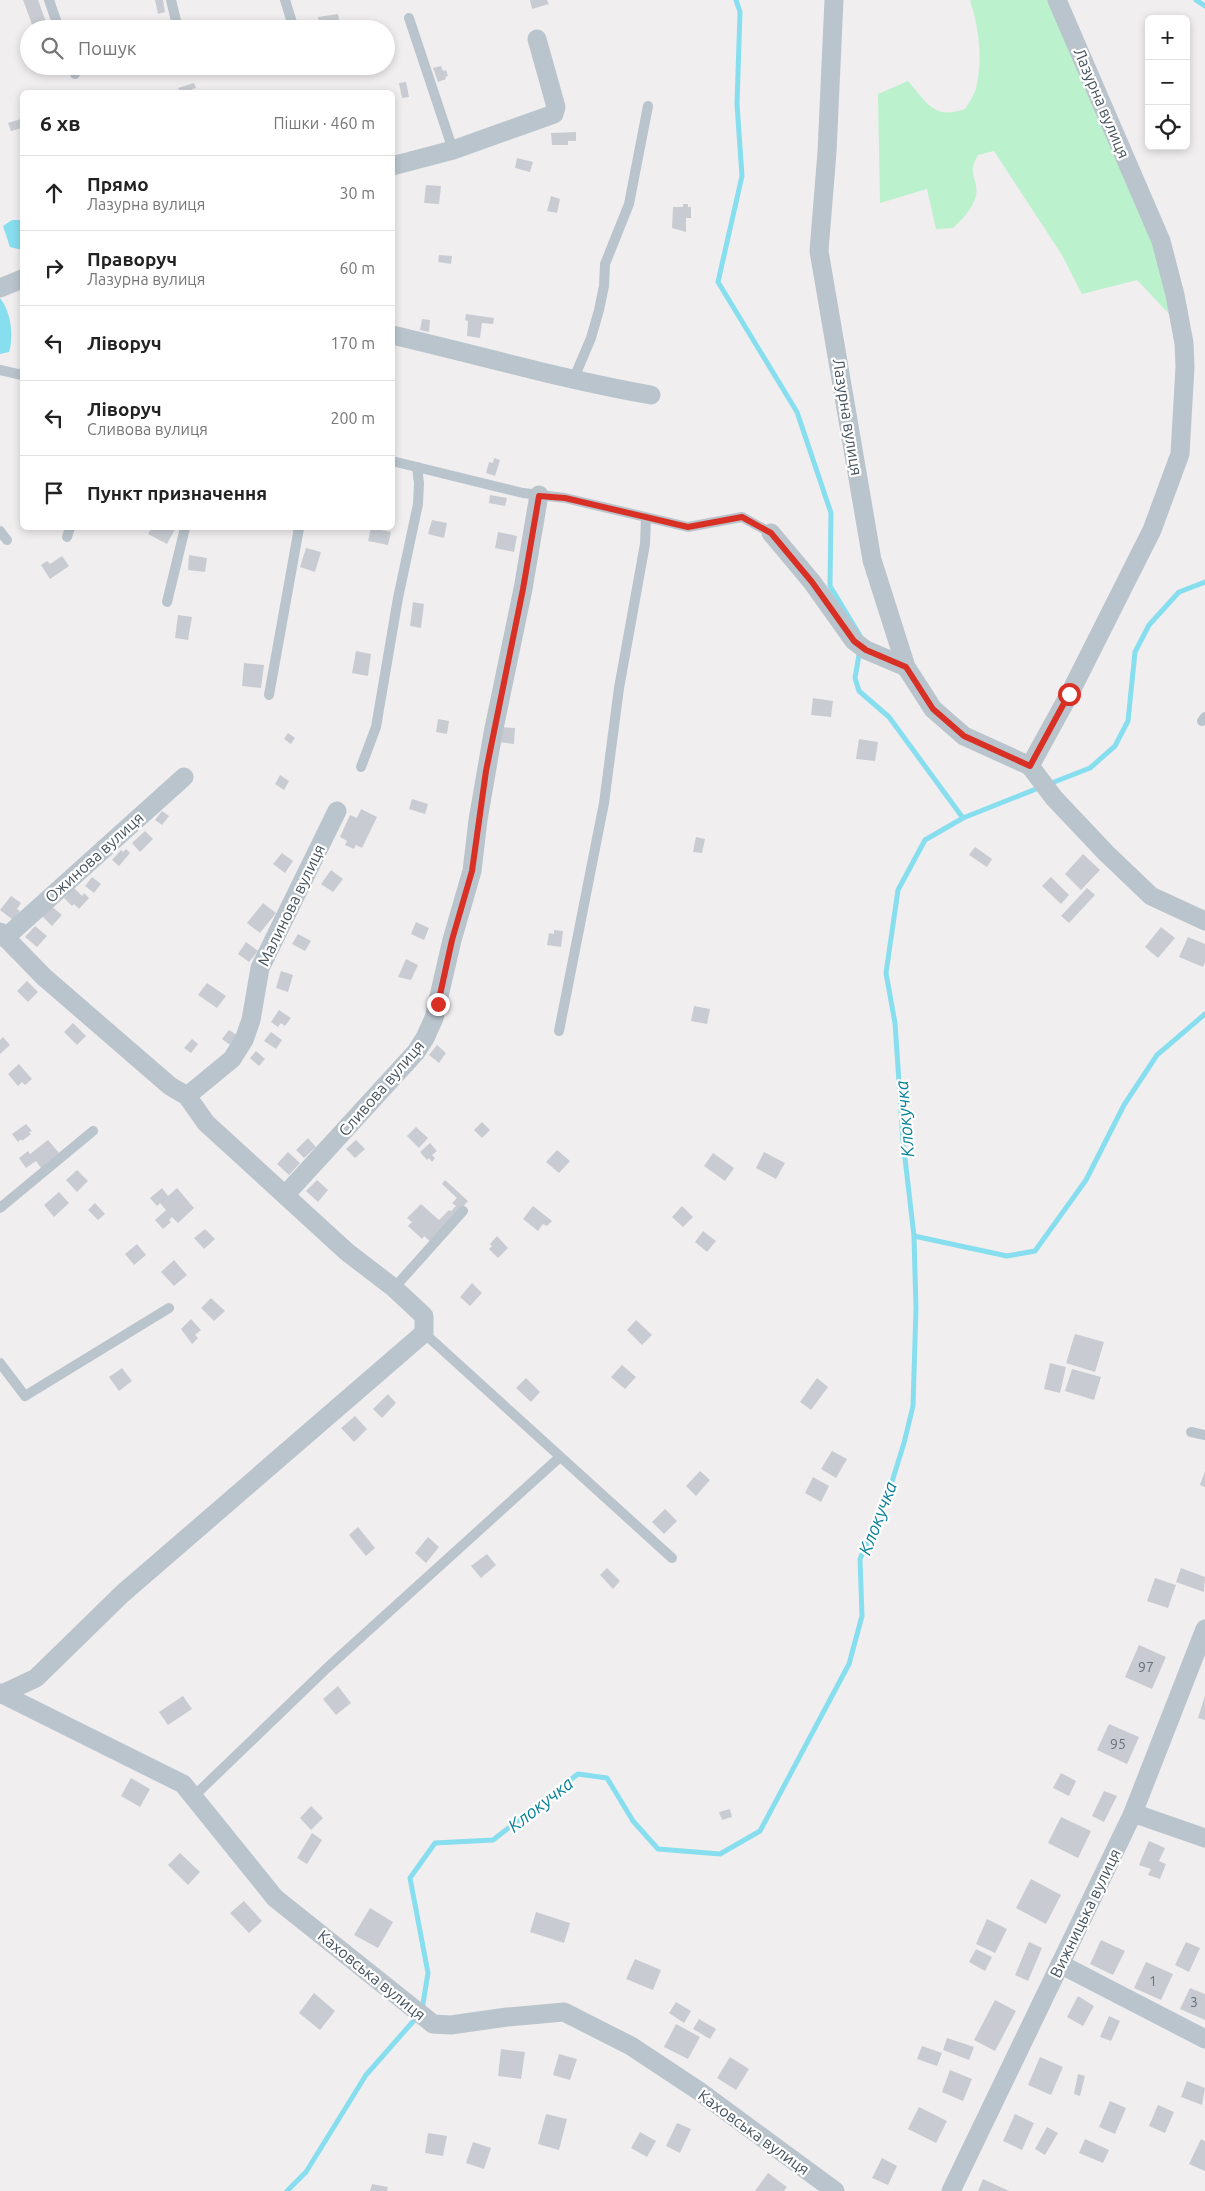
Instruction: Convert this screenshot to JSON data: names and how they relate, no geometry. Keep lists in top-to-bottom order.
{
  "streets": {
    "street": [
      "Лазурна вулиця",
      "Ожинова вулиця",
      "Малинова вулиця",
      "Сливова вулиця",
      "Вижницька вулиця",
      "Каховська вулиця"
    ]
  },
  "water": ["Клокучка"],
  "house_numbers": [
    "97",
    "95",
    "1",
    "3"
  ],
  "page": {
    "map_buttons": ["+", "−"],
    "search": "Пошук",
    "heading": ["6 хв", "Пішки · 460 m"],
    "list": [
      ["Прямо", "Лазурна вулиця", "30 m"],
      ["Праворуч", "Лазурна вулиця", "60 m"],
      ["Ліворуч", "170 m"],
      ["Ліворуч", "Сливова вулиця", "200 m"],
      "Пункт призначення"
    ]
  }
}
